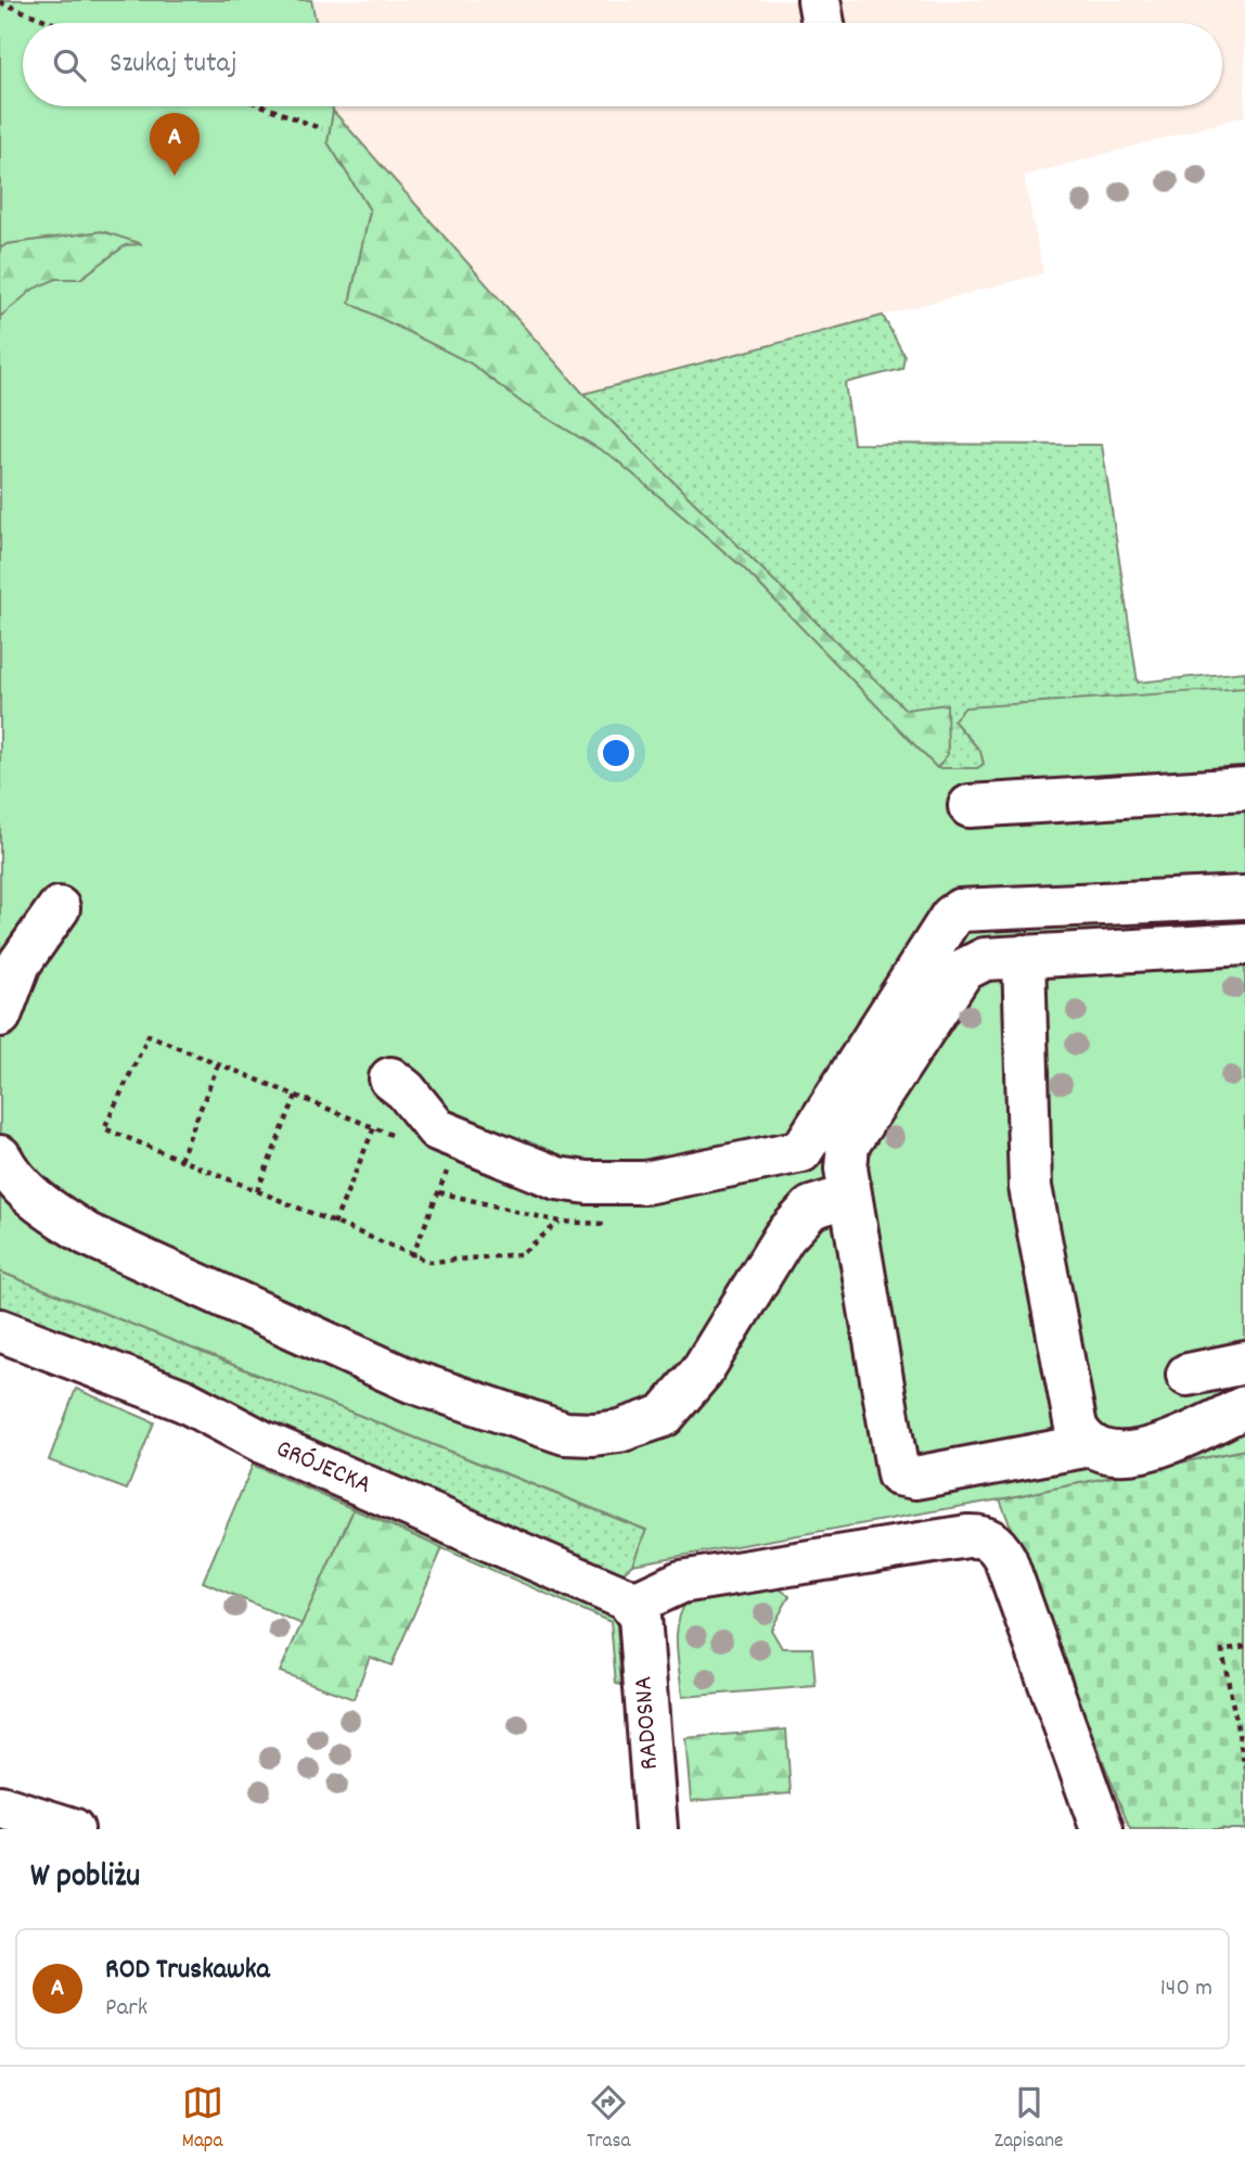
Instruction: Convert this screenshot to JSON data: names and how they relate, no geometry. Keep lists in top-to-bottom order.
{
  "streets": {
    "street": ["GRÓJECKA", "RADOSNA"]
  },
  "crossings": [
    ["GRÓJECKA", "RADOSNA"]
  ],
  "page": {
    "search": "Szukaj tutaj",
    "pins": "A",
    "heading": "W pobliżu",
    "list": [
      {
        "mark": "A",
        "name": "ROD Truskawka",
        "note": "Park",
        "value": "140 m"
      }
    ],
    "nav": ["Mapa", "Trasa", "Zapisane"]
  }
}
